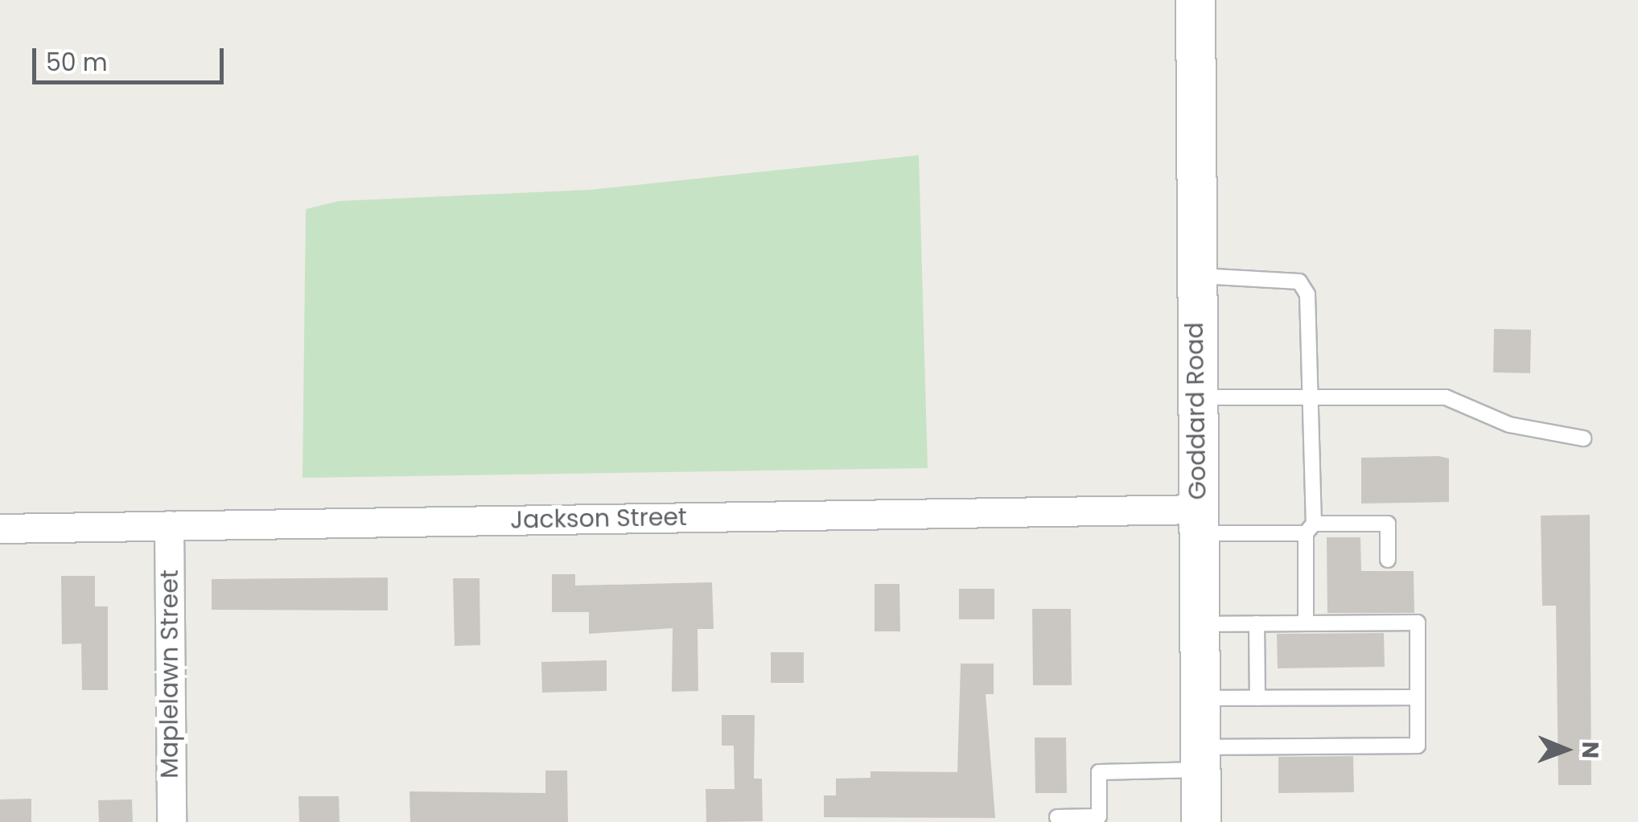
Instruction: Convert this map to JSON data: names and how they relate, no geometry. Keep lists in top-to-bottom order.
{
  "streets": {
    "main road": ["Goddard Road"],
    "street": ["Jackson Street", "Maplelawn Street"]
  },
  "crossings": [
    ["Goddard Road", "Jackson Street"],
    ["Jackson Street", "Maplelawn Street"]
  ],
  "scale_bar": "50 m",
  "north": "right"
}
